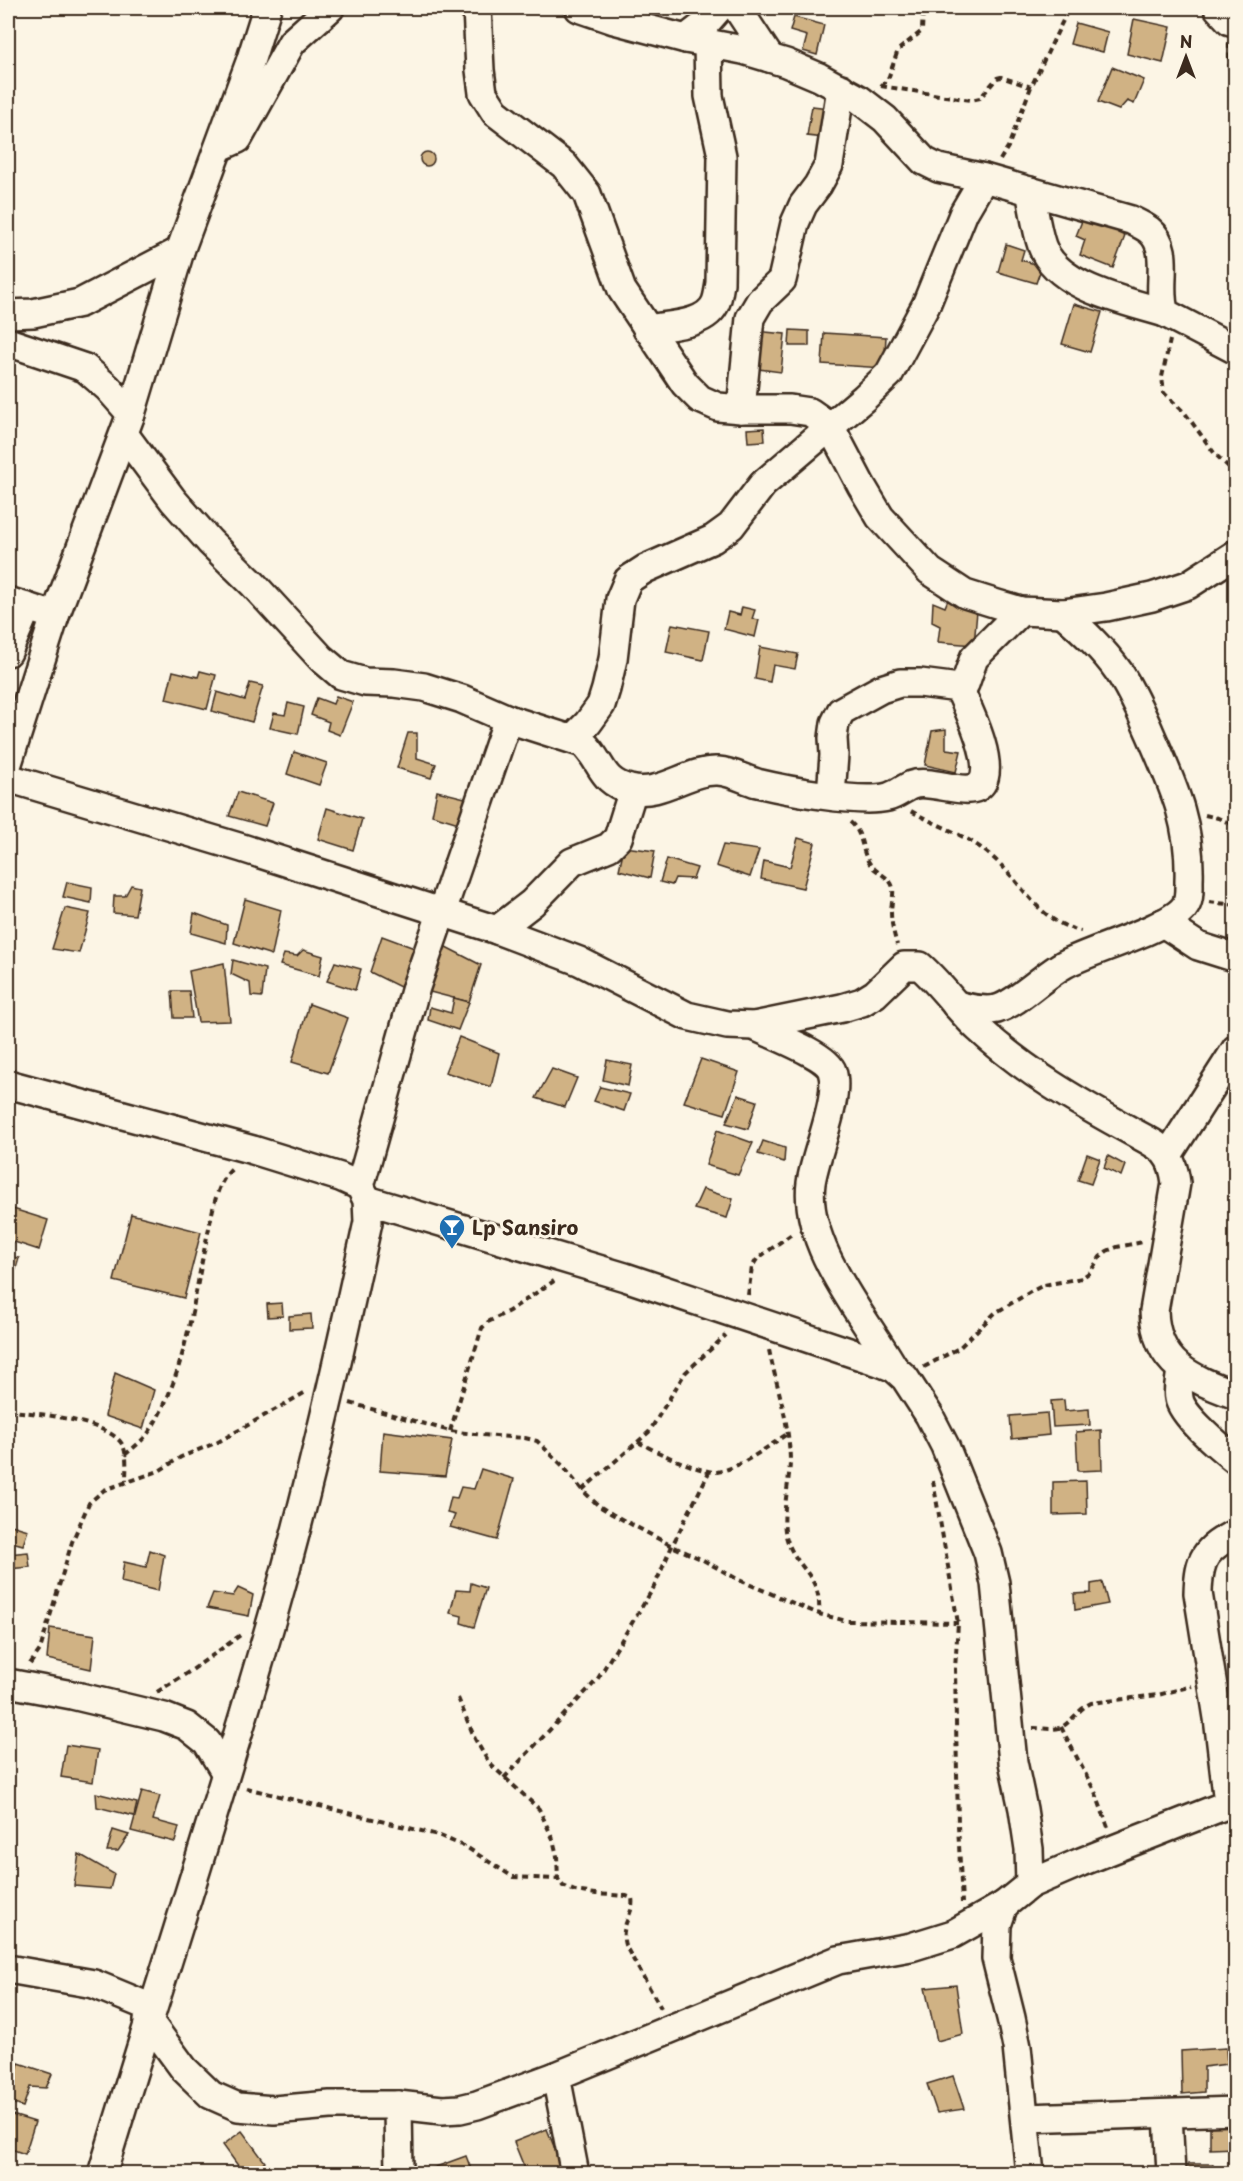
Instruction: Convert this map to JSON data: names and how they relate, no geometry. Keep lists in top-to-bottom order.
{
  "places": {
    "bar": ["Lp Sansiro"]
  },
  "north": "top"
}
